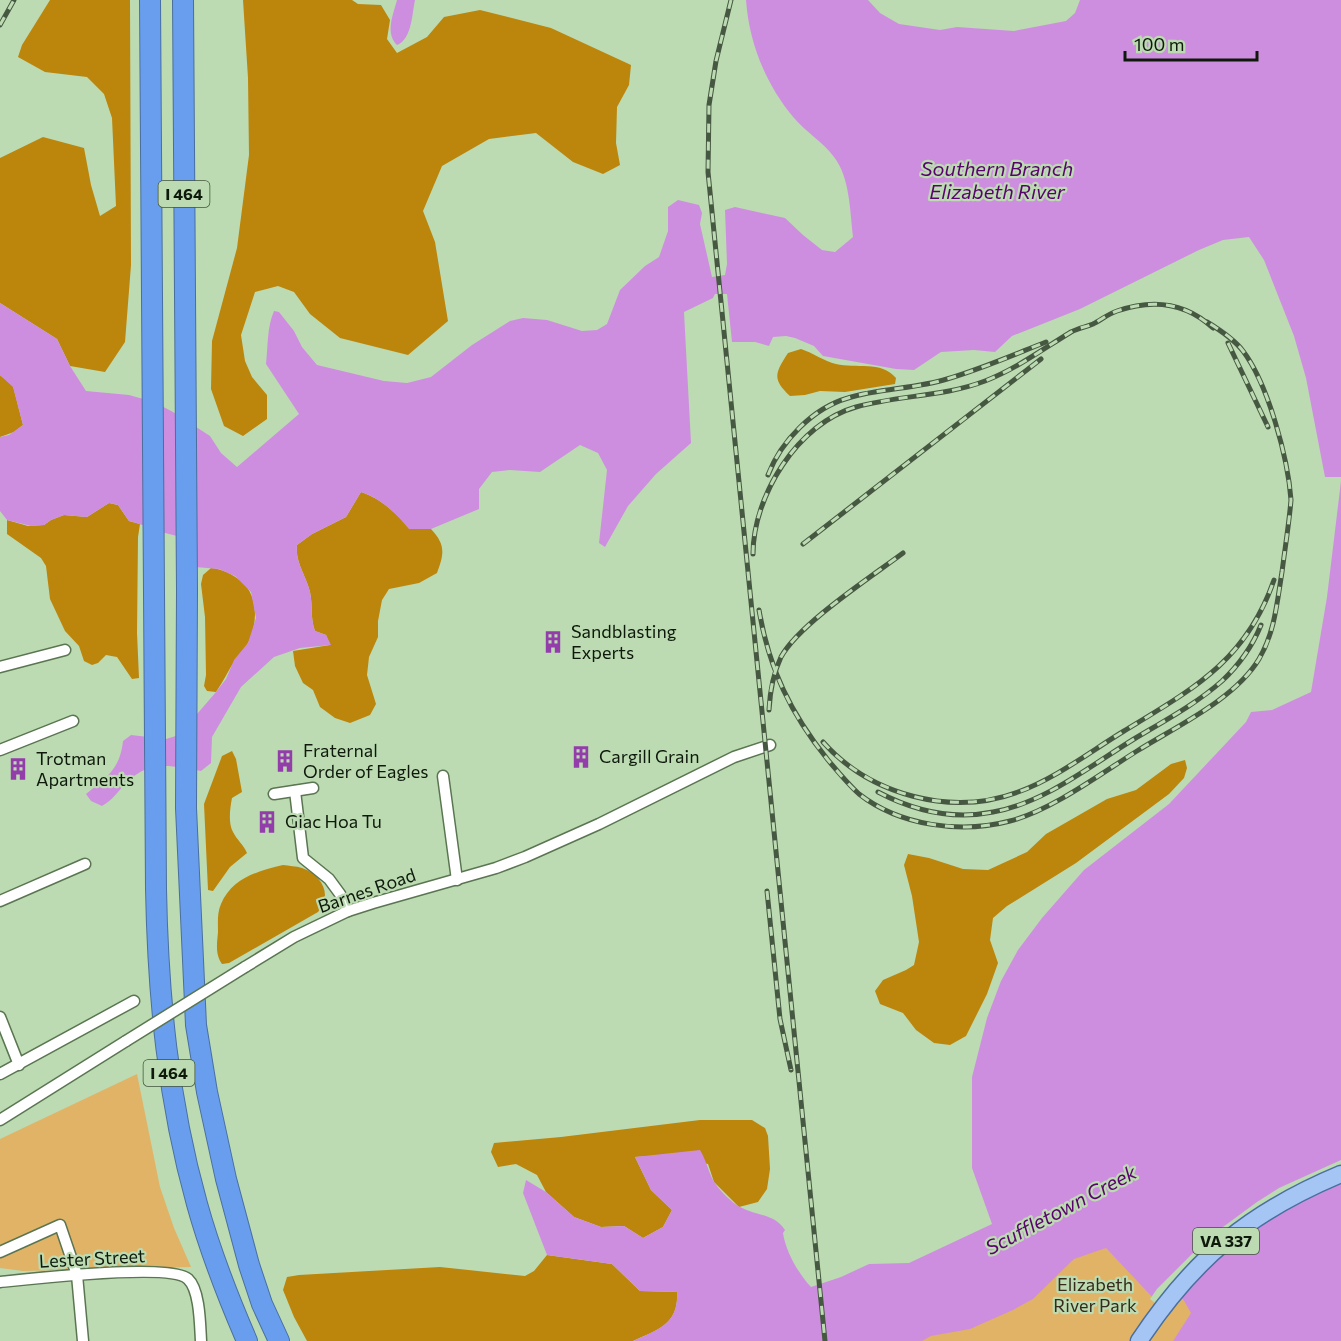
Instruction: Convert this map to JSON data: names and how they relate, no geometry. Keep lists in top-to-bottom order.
{
  "streets": {
    "highway": ["I 464"],
    "main road": ["VA 337"],
    "street": ["Barnes Road", "Lester Street"]
  },
  "water": ["Southern Branch Elizabeth River", "Scuffletown Creek"],
  "parks": ["Elizabeth River Park"],
  "places": {
    "building": [
      "Sandblasting Experts",
      "Cargill Grain",
      "Fraternal Order of Eagles",
      "Trotman Apartments",
      "Giac Hoa Tu"
    ]
  },
  "scale_bar": "100 m"
}
